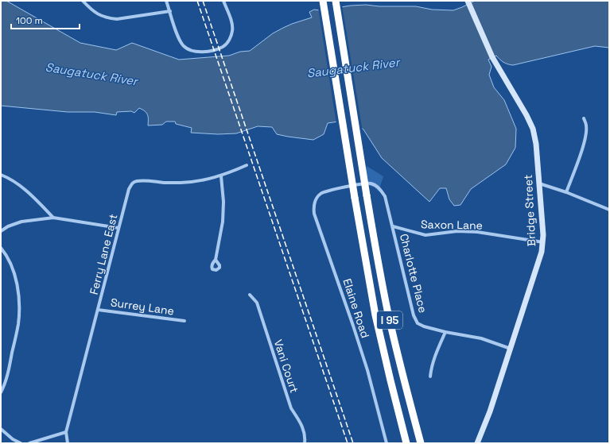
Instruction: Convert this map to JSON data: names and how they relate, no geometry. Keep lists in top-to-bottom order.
{
  "streets": {
    "highway": ["I 95"],
    "main road": ["Bridge Street"],
    "street": [
      "Saxon Lane",
      "Ferry Lane East",
      "Charlotte Place",
      "Surrey Lane",
      "Elaine Road",
      "Vani Court"
    ]
  },
  "crossings": [
    ["Bridge Street", "Saxon Lane"],
    ["Saxon Lane", "Charlotte Place"],
    ["Saxon Lane", "Elaine Road"],
    ["Ferry Lane East", "Surrey Lane"],
    ["Charlotte Place", "Elaine Road"]
  ],
  "water": ["Saugatuck River"],
  "scale_bar": "100 m"
}
